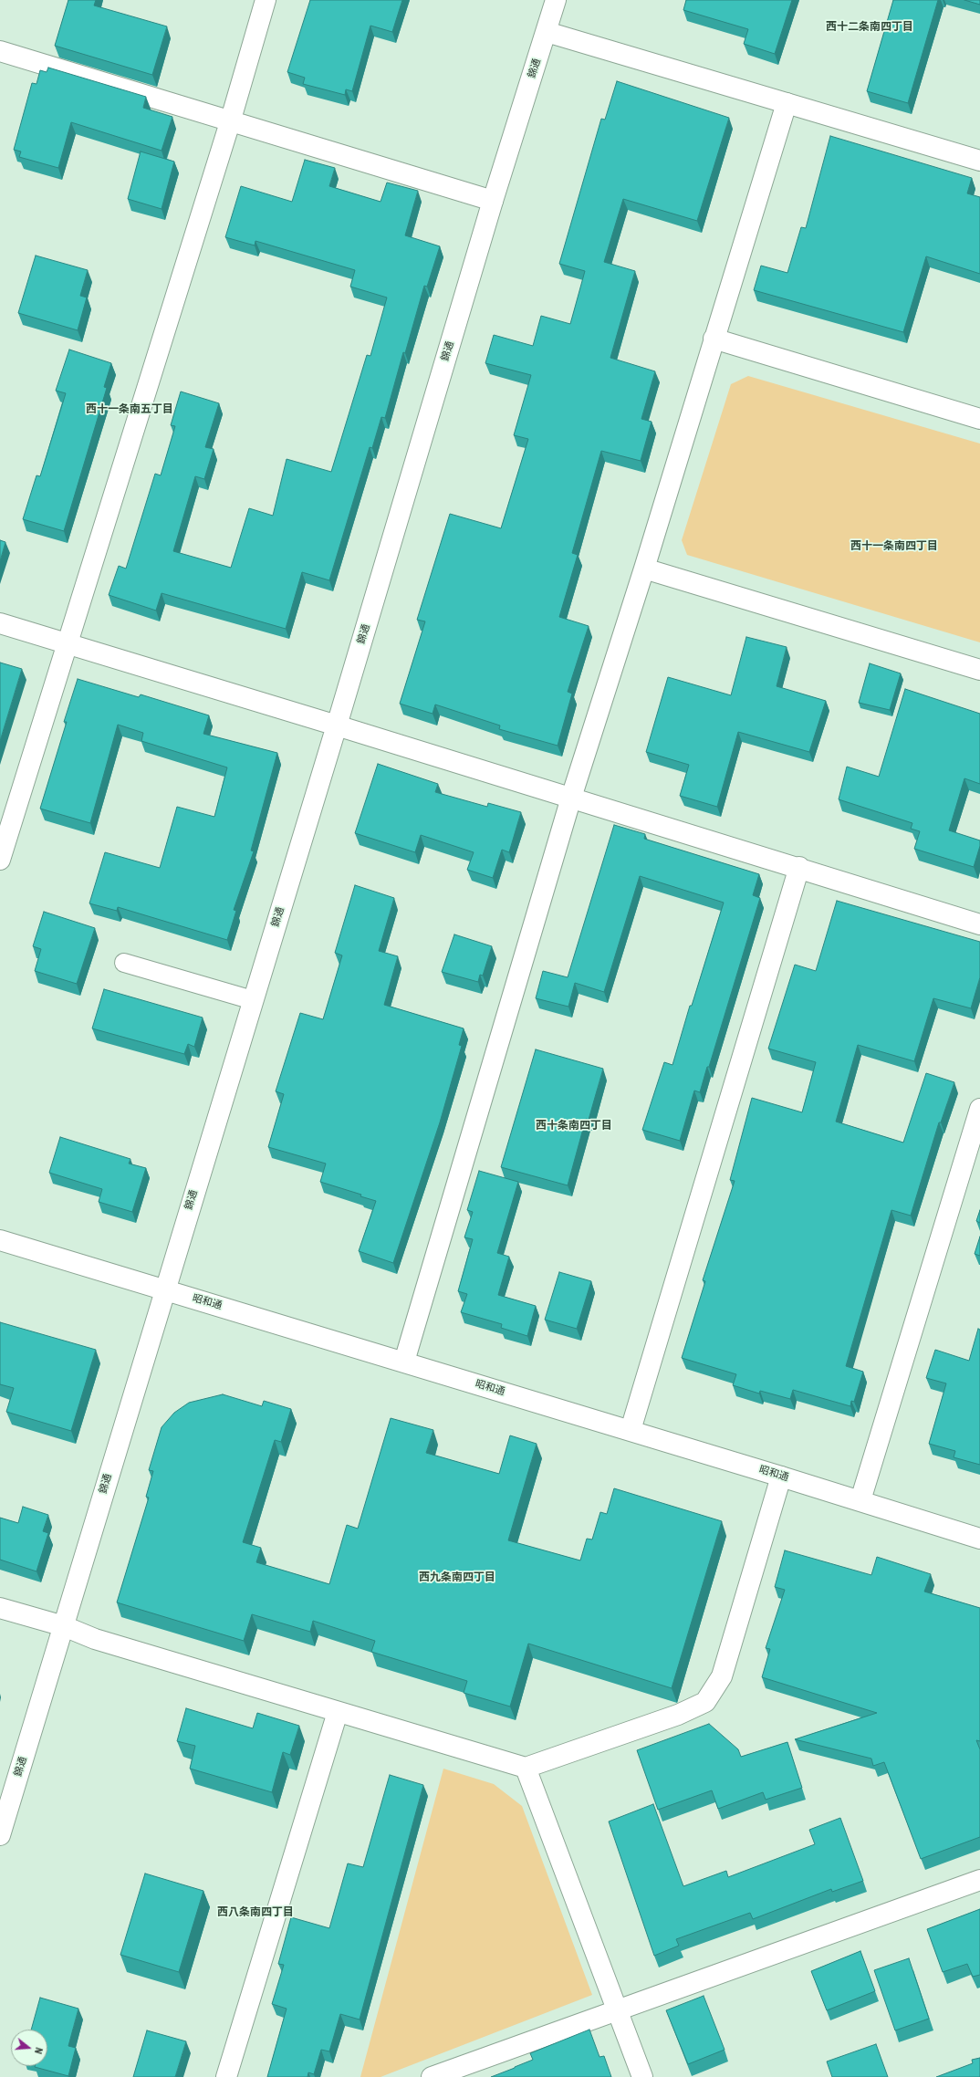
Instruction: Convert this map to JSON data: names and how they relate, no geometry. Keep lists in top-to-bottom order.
{
  "streets": {
    "street": ["錦通", "昭和通"]
  },
  "crossings": [
    ["錦通", "昭和通"]
  ],
  "districts": [
    "西十二条南四丁目",
    "西十一条南五丁目",
    "西十一条南四丁目",
    "西十条南四丁目",
    "西九条南四丁目",
    "西八条南四丁目"
  ],
  "north": "right"
}
